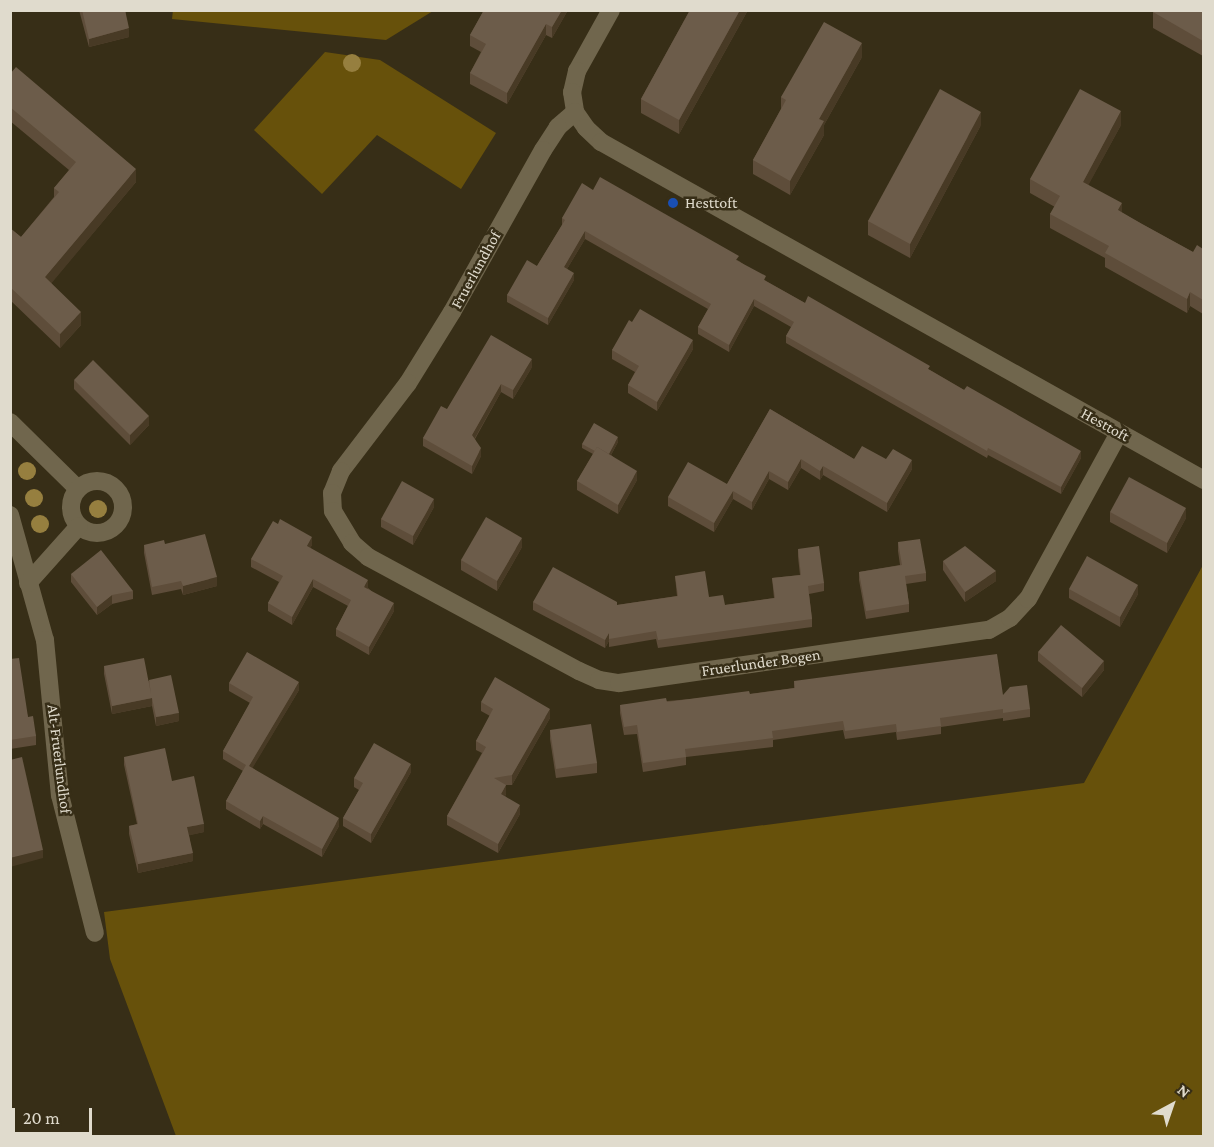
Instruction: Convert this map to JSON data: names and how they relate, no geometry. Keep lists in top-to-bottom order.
{
  "streets": {
    "street": [
      "Fruerlundhof",
      "Hesttoft",
      "Fruerlunder Bogen",
      "Alt-Fruerlundhof"
    ]
  },
  "crossings": [
    ["Fruerlundhof", "Hesttoft"],
    ["Fruerlundhof", "Fruerlunder Bogen"],
    ["Hesttoft", "Fruerlunder Bogen"]
  ],
  "places": ["Hesttoft"],
  "scale_bar": "20 m",
  "north": "top right"
}
